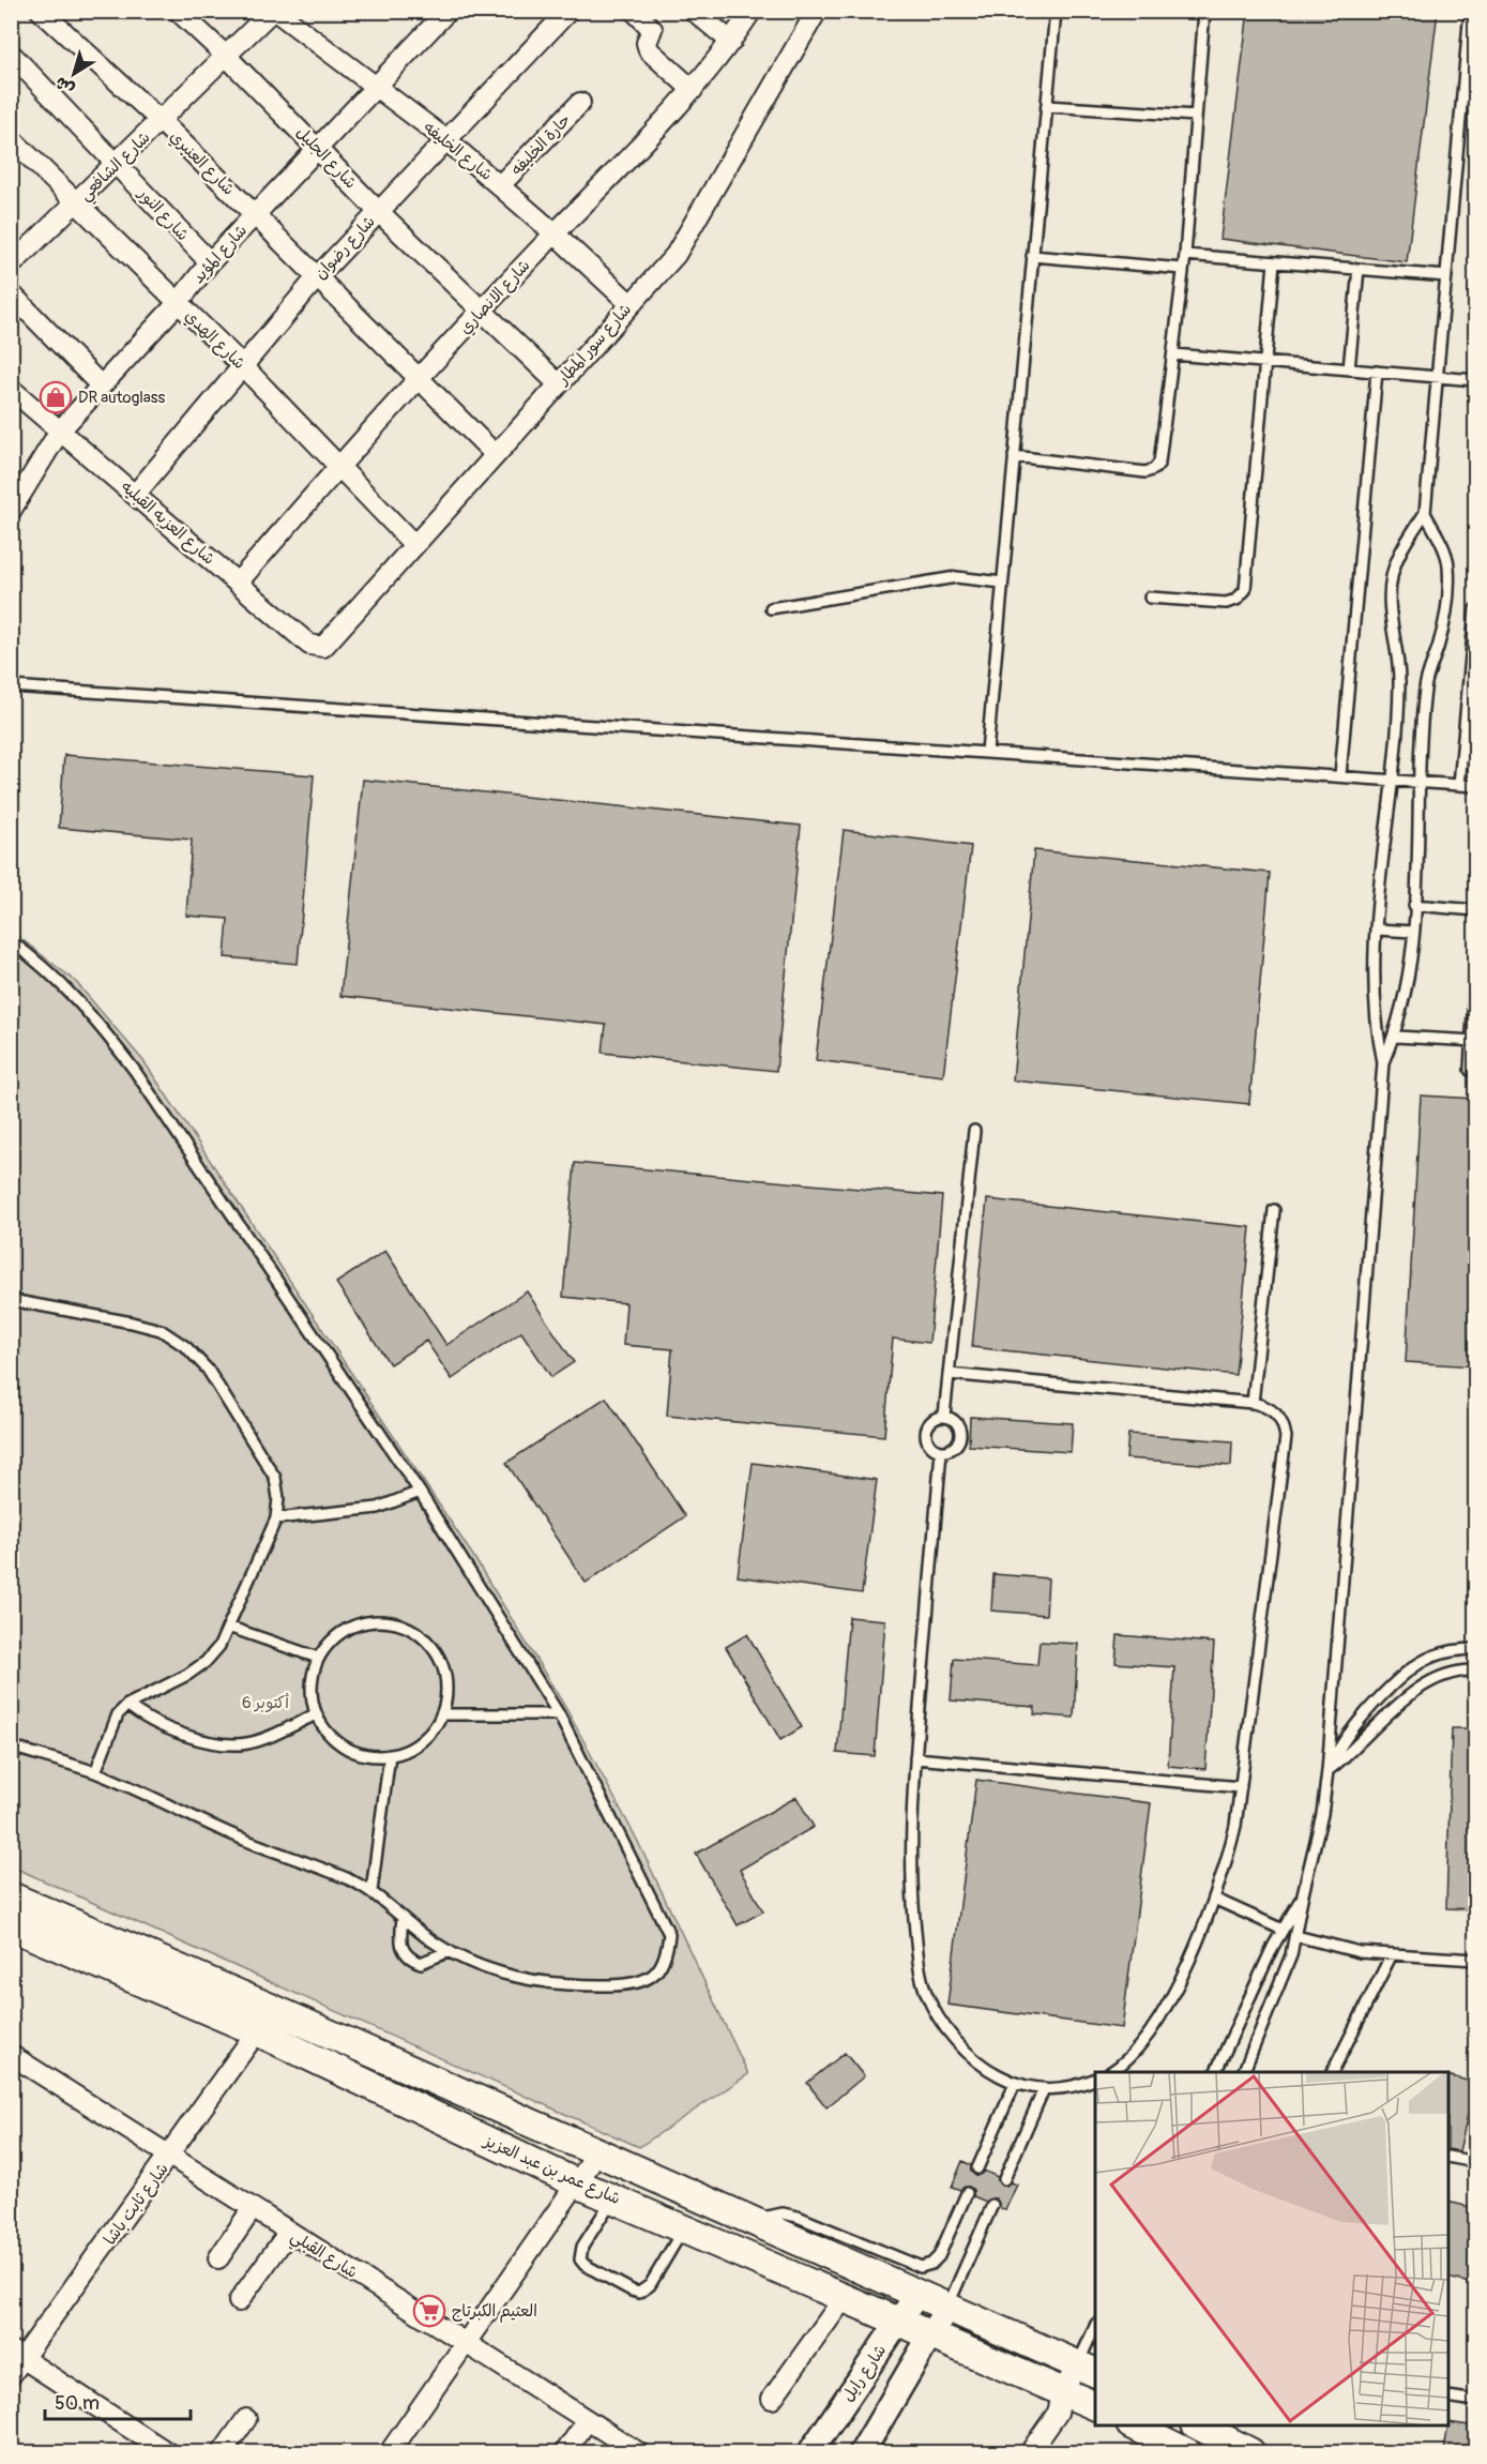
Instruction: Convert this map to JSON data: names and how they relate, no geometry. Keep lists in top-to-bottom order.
{
  "streets": {
    "main road": ["شارع عمر بن عبد العزيز"],
    "street": [
      "حارة الخليفه",
      "شارع الخليفه",
      "شارع الجليل",
      "شارع العنبري",
      "شارع الشافعي",
      "شارع النور",
      "شارع رضوان",
      "شارع المؤيد",
      "شارع الانصاري",
      "شارع الهدي",
      "شارع سور المطار",
      "شارع العزبه القبليه",
      "شارع ثابت باشا",
      "شارع القبلي",
      "شارع رايل"
    ]
  },
  "crossings": [
    ["حارة الخليفه", "شارع الخليفه"],
    ["شارع الخليفه", "شارع الشافعي"],
    ["شارع الخليفه", "شارع رضوان"],
    ["شارع الخليفه", "شارع المؤيد"],
    ["شارع الخليفه", "شارع الانصاري"],
    ["شارع الخليفه", "شارع سور المطار"],
    ["شارع الجليل", "شارع الشافعي"],
    ["شارع الجليل", "شارع رضوان"],
    ["شارع الجليل", "شارع المؤيد"],
    ["شارع الجليل", "شارع الانصاري"],
    ["شارع الجليل", "شارع سور المطار"],
    ["شارع العنبري", "شارع الشافعي"],
    ["شارع العنبري", "شارع رضوان"],
    ["شارع العنبري", "شارع المؤيد"],
    ["شارع العنبري", "شارع الانصاري"],
    ["شارع العنبري", "شارع سور المطار"],
    ["شارع الشافعي", "شارع النور"],
    ["شارع الشافعي", "شارع الهدي"],
    ["شارع النور", "شارع المؤيد"],
    ["شارع رضوان", "شارع الهدي"],
    ["شارع رضوان", "شارع العزبه القبليه"],
    ["شارع المؤيد", "شارع الهدي"],
    ["شارع المؤيد", "شارع العزبه القبليه"],
    ["شارع الانصاري", "شارع الهدي"],
    ["شارع الانصاري", "شارع العزبه القبليه"],
    ["شارع الهدي", "شارع سور المطار"],
    ["شارع سور المطار", "شارع العزبه القبليه"],
    ["شارع عمر بن عبد العزيز", "شارع ثابت باشا"],
    ["شارع عمر بن عبد العزيز", "شارع رايل"],
    ["شارع ثابت باشا", "شارع القبلي"]
  ],
  "parks": ["6 أكتوبر"],
  "places": {
    "shop": ["DR autoglass"],
    "supermarket": ["العثيم الكبرتاج"]
  },
  "scale_bar": "50 m",
  "north": "bottom left"
}
